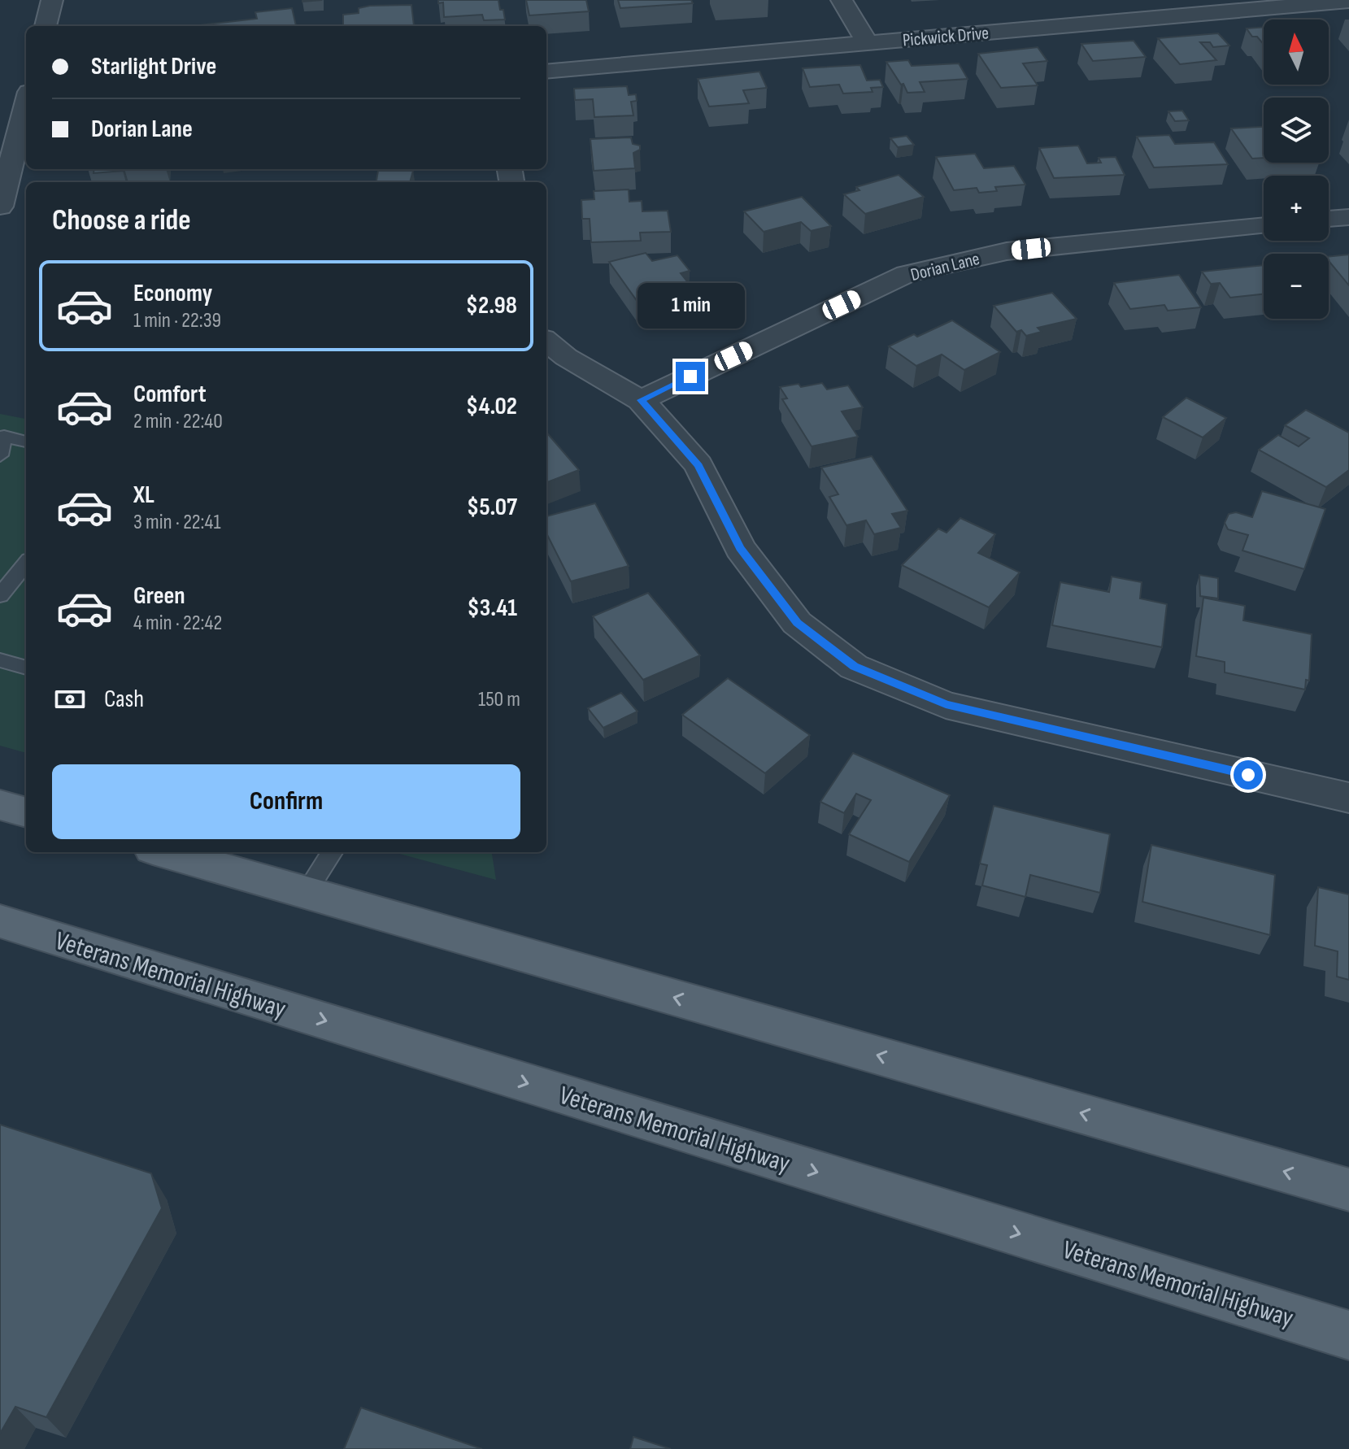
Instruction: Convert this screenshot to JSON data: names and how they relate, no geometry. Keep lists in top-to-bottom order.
{
  "streets": {
    "main road": ["Veterans Memorial Highway"],
    "street": ["Pickwick Drive", "Dorian Lane"]
  },
  "north": "top",
  "page": {
    "map_buttons": ["+", "−"],
    "banner": ["Starlight Drive", "Dorian Lane"],
    "heading": "Choose a ride",
    "list": [
      {
        "name": "Economy",
        "note": "1 min · 22:39",
        "value": "$2.98"
      },
      {
        "name": "Comfort",
        "note": "2 min · 22:40",
        "value": "$4.02"
      },
      {
        "name": "XL",
        "note": "3 min · 22:41",
        "value": "$5.07"
      },
      {
        "name": "Green",
        "note": "4 min · 22:42",
        "value": "$3.41"
      }
    ],
    "bubble": "1 min",
    "pay": ["Cash", "150 m"],
    "buttons": "Confirm"
  }
}
